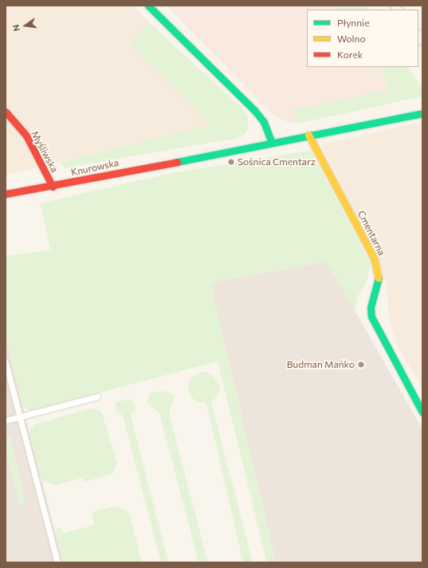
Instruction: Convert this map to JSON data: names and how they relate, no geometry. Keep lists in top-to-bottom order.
{
  "streets": {
    "street": ["Myśliwska", "Knurowska", "Cmentarna"]
  },
  "crossings": [
    ["Myśliwska", "Knurowska"],
    ["Knurowska", "Cmentarna"]
  ],
  "places": ["Sośnica Cmentarz", "Budman Mańko"],
  "legend": ["Płynnie", "Wolno", "Korek"],
  "north": "left"
}
